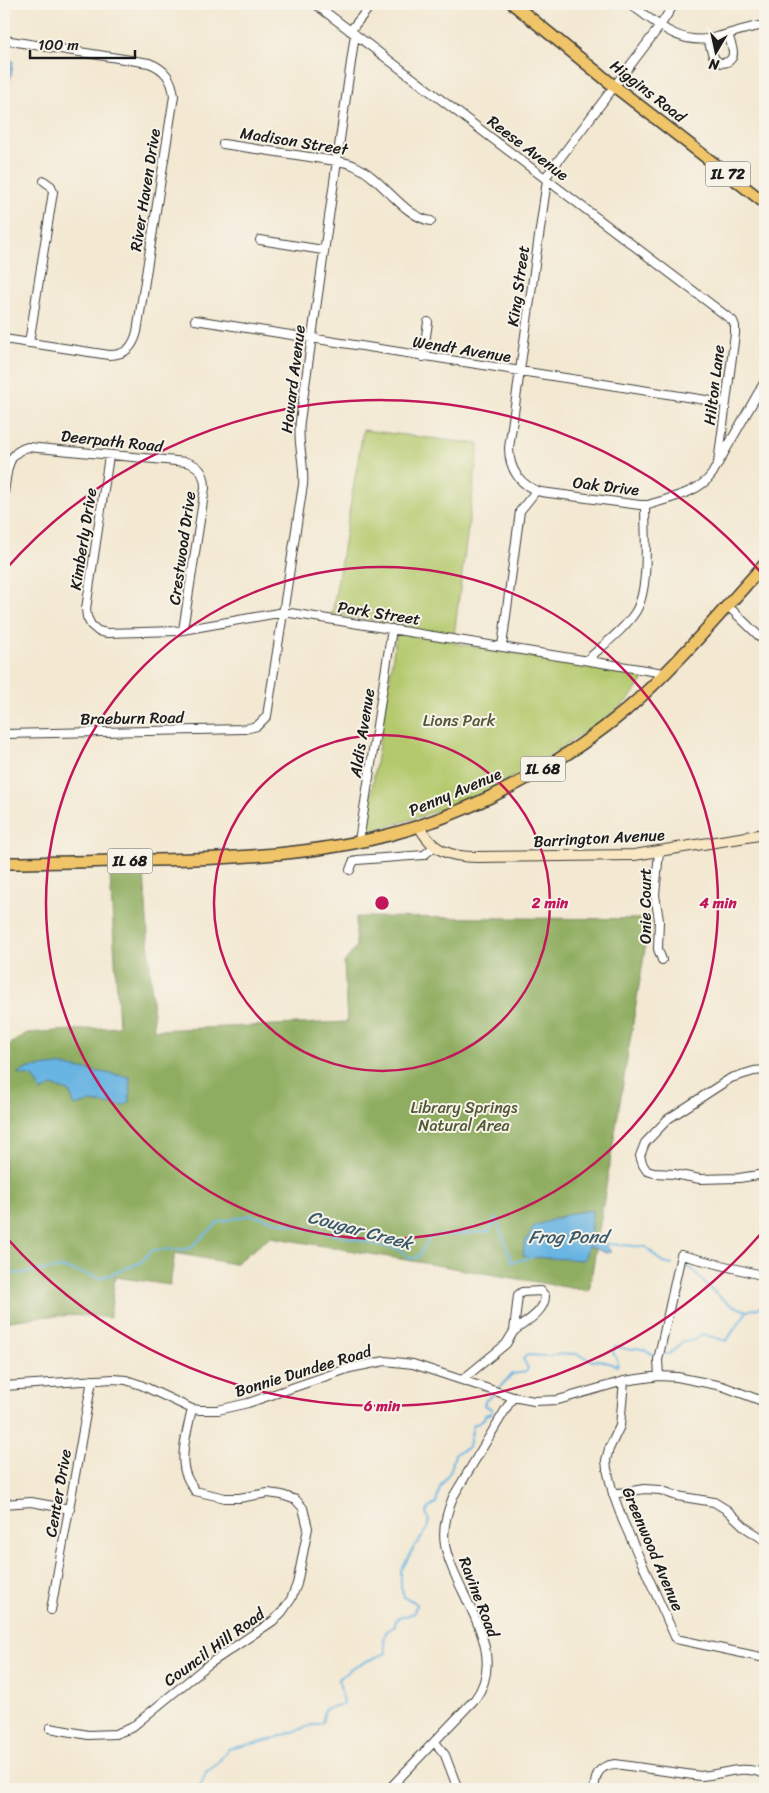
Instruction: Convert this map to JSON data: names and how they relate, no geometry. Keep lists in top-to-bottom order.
{
  "streets": {
    "main road": [
      "Higgins Road",
      "IL 72",
      "IL 68",
      "Penny Avenue"
    ],
    "street": [
      "Madison Street",
      "Reese Avenue",
      "River Haven Drive",
      "King Street",
      "Wendt Avenue",
      "Howard Avenue",
      "Hilton Lane",
      "Deerpath Road",
      "Oak Drive",
      "Kimberly Drive",
      "Crestwood Drive",
      "Park Street",
      "Braeburn Road",
      "Aldis Avenue",
      "Barrington Avenue",
      "Onie Court",
      "Bonnie Dundee Road",
      "Center Drive",
      "Greenwood Avenue",
      "Ravine Road",
      "Council Hill Road"
    ]
  },
  "crossings": [
    ["Higgins Road", "King Street"],
    ["Madison Street", "Howard Avenue"],
    ["Reese Avenue", "King Street"],
    ["Reese Avenue", "Howard Avenue"],
    ["Reese Avenue", "Hilton Lane"],
    ["King Street", "Wendt Avenue"],
    ["King Street", "Oak Drive"],
    ["Wendt Avenue", "Howard Avenue"],
    ["Wendt Avenue", "Hilton Lane"],
    ["Howard Avenue", "Park Street"],
    ["Howard Avenue", "Braeburn Road"],
    ["Hilton Lane", "Oak Drive"],
    ["Deerpath Road", "Kimberly Drive"],
    ["Deerpath Road", "Crestwood Drive"],
    ["Kimberly Drive", "Park Street"],
    ["Crestwood Drive", "Park Street"],
    ["Park Street", "Aldis Avenue"],
    ["Park Street", "Penny Avenue"],
    ["Aldis Avenue", "Penny Avenue"],
    ["Penny Avenue", "Barrington Avenue"],
    ["Barrington Avenue", "Onie Court"],
    ["Bonnie Dundee Road", "Center Drive"],
    ["Bonnie Dundee Road", "Greenwood Avenue"],
    ["Bonnie Dundee Road", "Ravine Road"],
    ["Bonnie Dundee Road", "Council Hill Road"]
  ],
  "water": ["Cougar Creek", "Frog Pond"],
  "parks": ["Lions Park", "Library Springs Natural Area"],
  "scale_bar": "100 m",
  "north": "bottom",
  "rings": ["2 min", "4 min", "6 min"]
}
